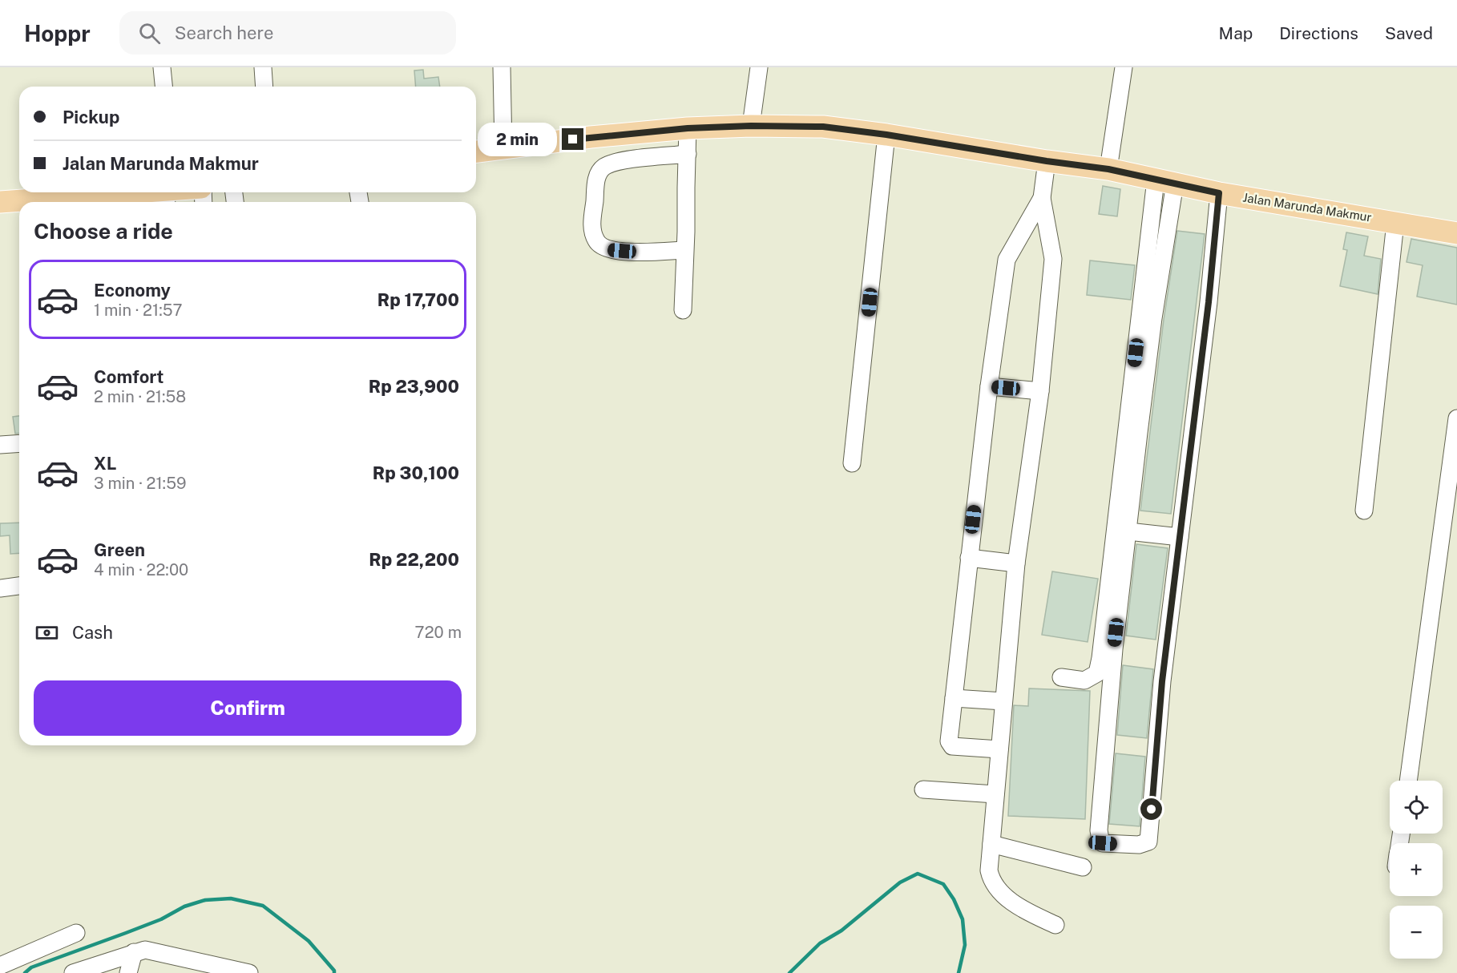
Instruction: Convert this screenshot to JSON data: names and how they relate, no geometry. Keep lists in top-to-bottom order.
{
  "streets": {
    "main road": ["Jalan Marunda Makmur"]
  },
  "page": {
    "header": "Hoppr",
    "search": "Search here",
    "nav": ["Map", "Directions", "Saved"],
    "banner": ["Pickup", "Jalan Marunda Makmur"],
    "bubble": "2 min",
    "heading": "Choose a ride",
    "list": [
      {
        "name": "Economy",
        "note": "1 min · 21:57",
        "value": "Rp 17,700"
      },
      {
        "name": "Comfort",
        "note": "2 min · 21:58",
        "value": "Rp 23,900"
      },
      {
        "name": "XL",
        "note": "3 min · 21:59",
        "value": "Rp 30,100"
      },
      {
        "name": "Green",
        "note": "4 min · 22:00",
        "value": "Rp 22,200"
      }
    ],
    "pay": ["Cash", "720 m"],
    "buttons": "Confirm",
    "map_buttons": ["+", "−"]
  }
}
